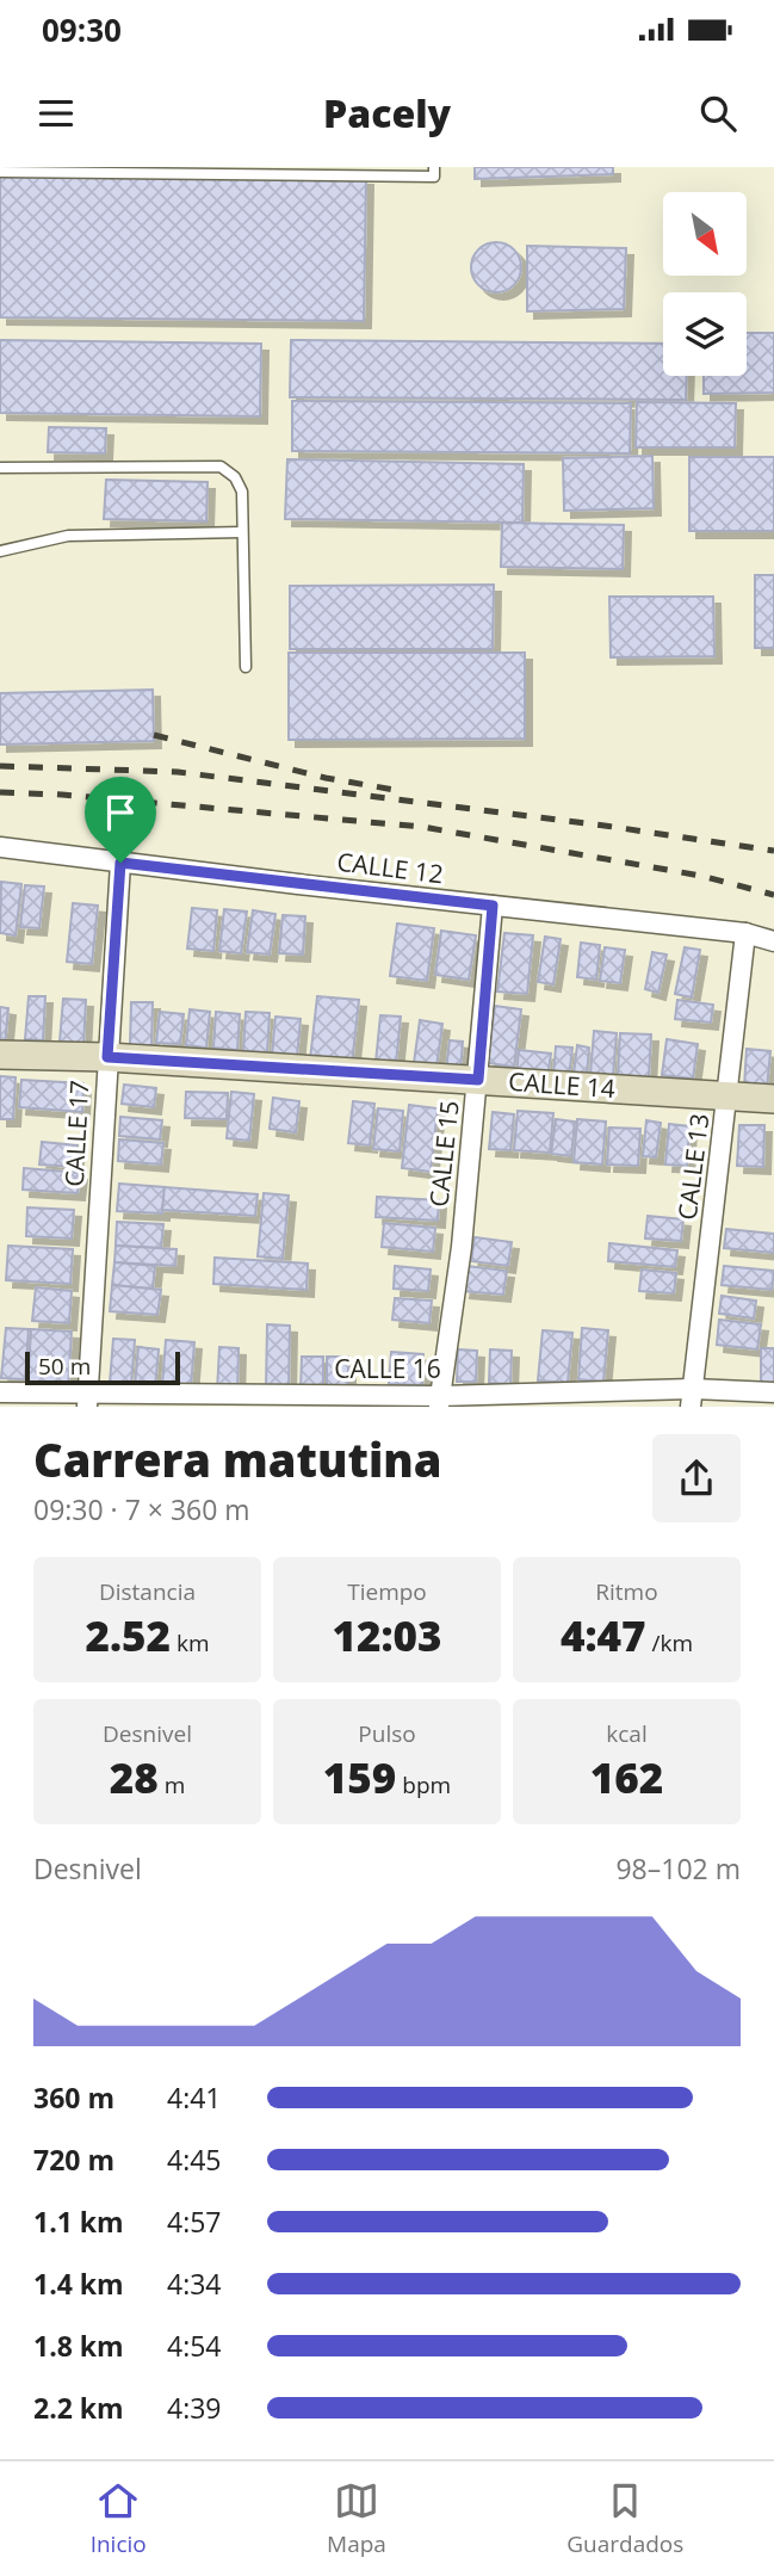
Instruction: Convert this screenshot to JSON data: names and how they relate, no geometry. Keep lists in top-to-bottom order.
{
  "streets": {
    "main road": ["CALLE 14"],
    "street": [
      "CALLE 12",
      "CALLE 17",
      "CALLE 15",
      "CALLE 13",
      "CALLE 16"
    ]
  },
  "crossings": [
    ["CALLE 12", "CALLE 17"],
    ["CALLE 12", "CALLE 15"],
    ["CALLE 12", "CALLE 13"],
    ["CALLE 14", "CALLE 17"],
    ["CALLE 14", "CALLE 15"],
    ["CALLE 14", "CALLE 13"],
    ["CALLE 17", "CALLE 16"],
    ["CALLE 15", "CALLE 16"],
    ["CALLE 13", "CALLE 16"]
  ],
  "scale_bar": "50 m",
  "north": "bottom right",
  "page": {
    "status": "09:30",
    "header": "Pacely",
    "scale": "50 m",
    "heading": ["Carrera matutina", "09:30 · 7 × 360 m"],
    "stats": [
      ["Distancia", "2.52 km"],
      ["Tiempo", "12:03"],
      ["Ritmo", "4:47 /km"],
      ["Desnivel", "28 m"],
      ["Pulso", "159 bpm"],
      ["kcal", "162"]
    ],
    "chart": ["Desnivel", "98–102 m"],
    "list": [
      {
        "name": "360 m",
        "note": "4:41"
      },
      {
        "name": "720 m",
        "note": "4:45"
      },
      {
        "name": "1.1 km",
        "note": "4:57"
      },
      {
        "name": "1.4 km",
        "note": "4:34"
      },
      {
        "name": "1.8 km",
        "note": "4:54"
      },
      {
        "name": "2.2 km",
        "note": "4:39"
      }
    ],
    "tabs": ["Inicio", "Mapa", "Guardados"]
  }
}
